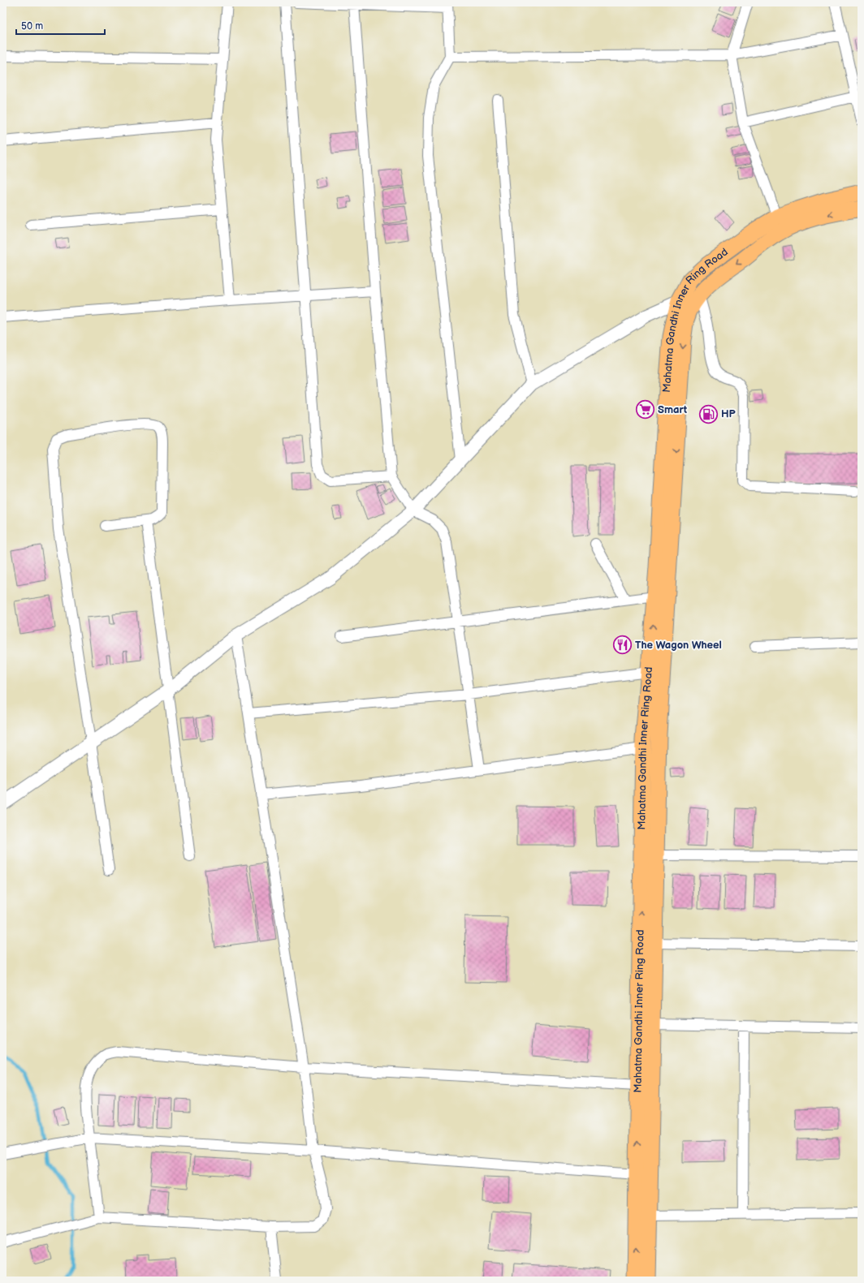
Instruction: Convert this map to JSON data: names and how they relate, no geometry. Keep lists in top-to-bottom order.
{
  "streets": {
    "main road": ["Mahatma Gandhi Inner Ring Road"]
  },
  "places": {
    "supermarket": ["Smart"],
    "fuel station": ["HP"],
    "restaurant": ["The Wagon Wheel"]
  },
  "scale_bar": "50 m"
}
